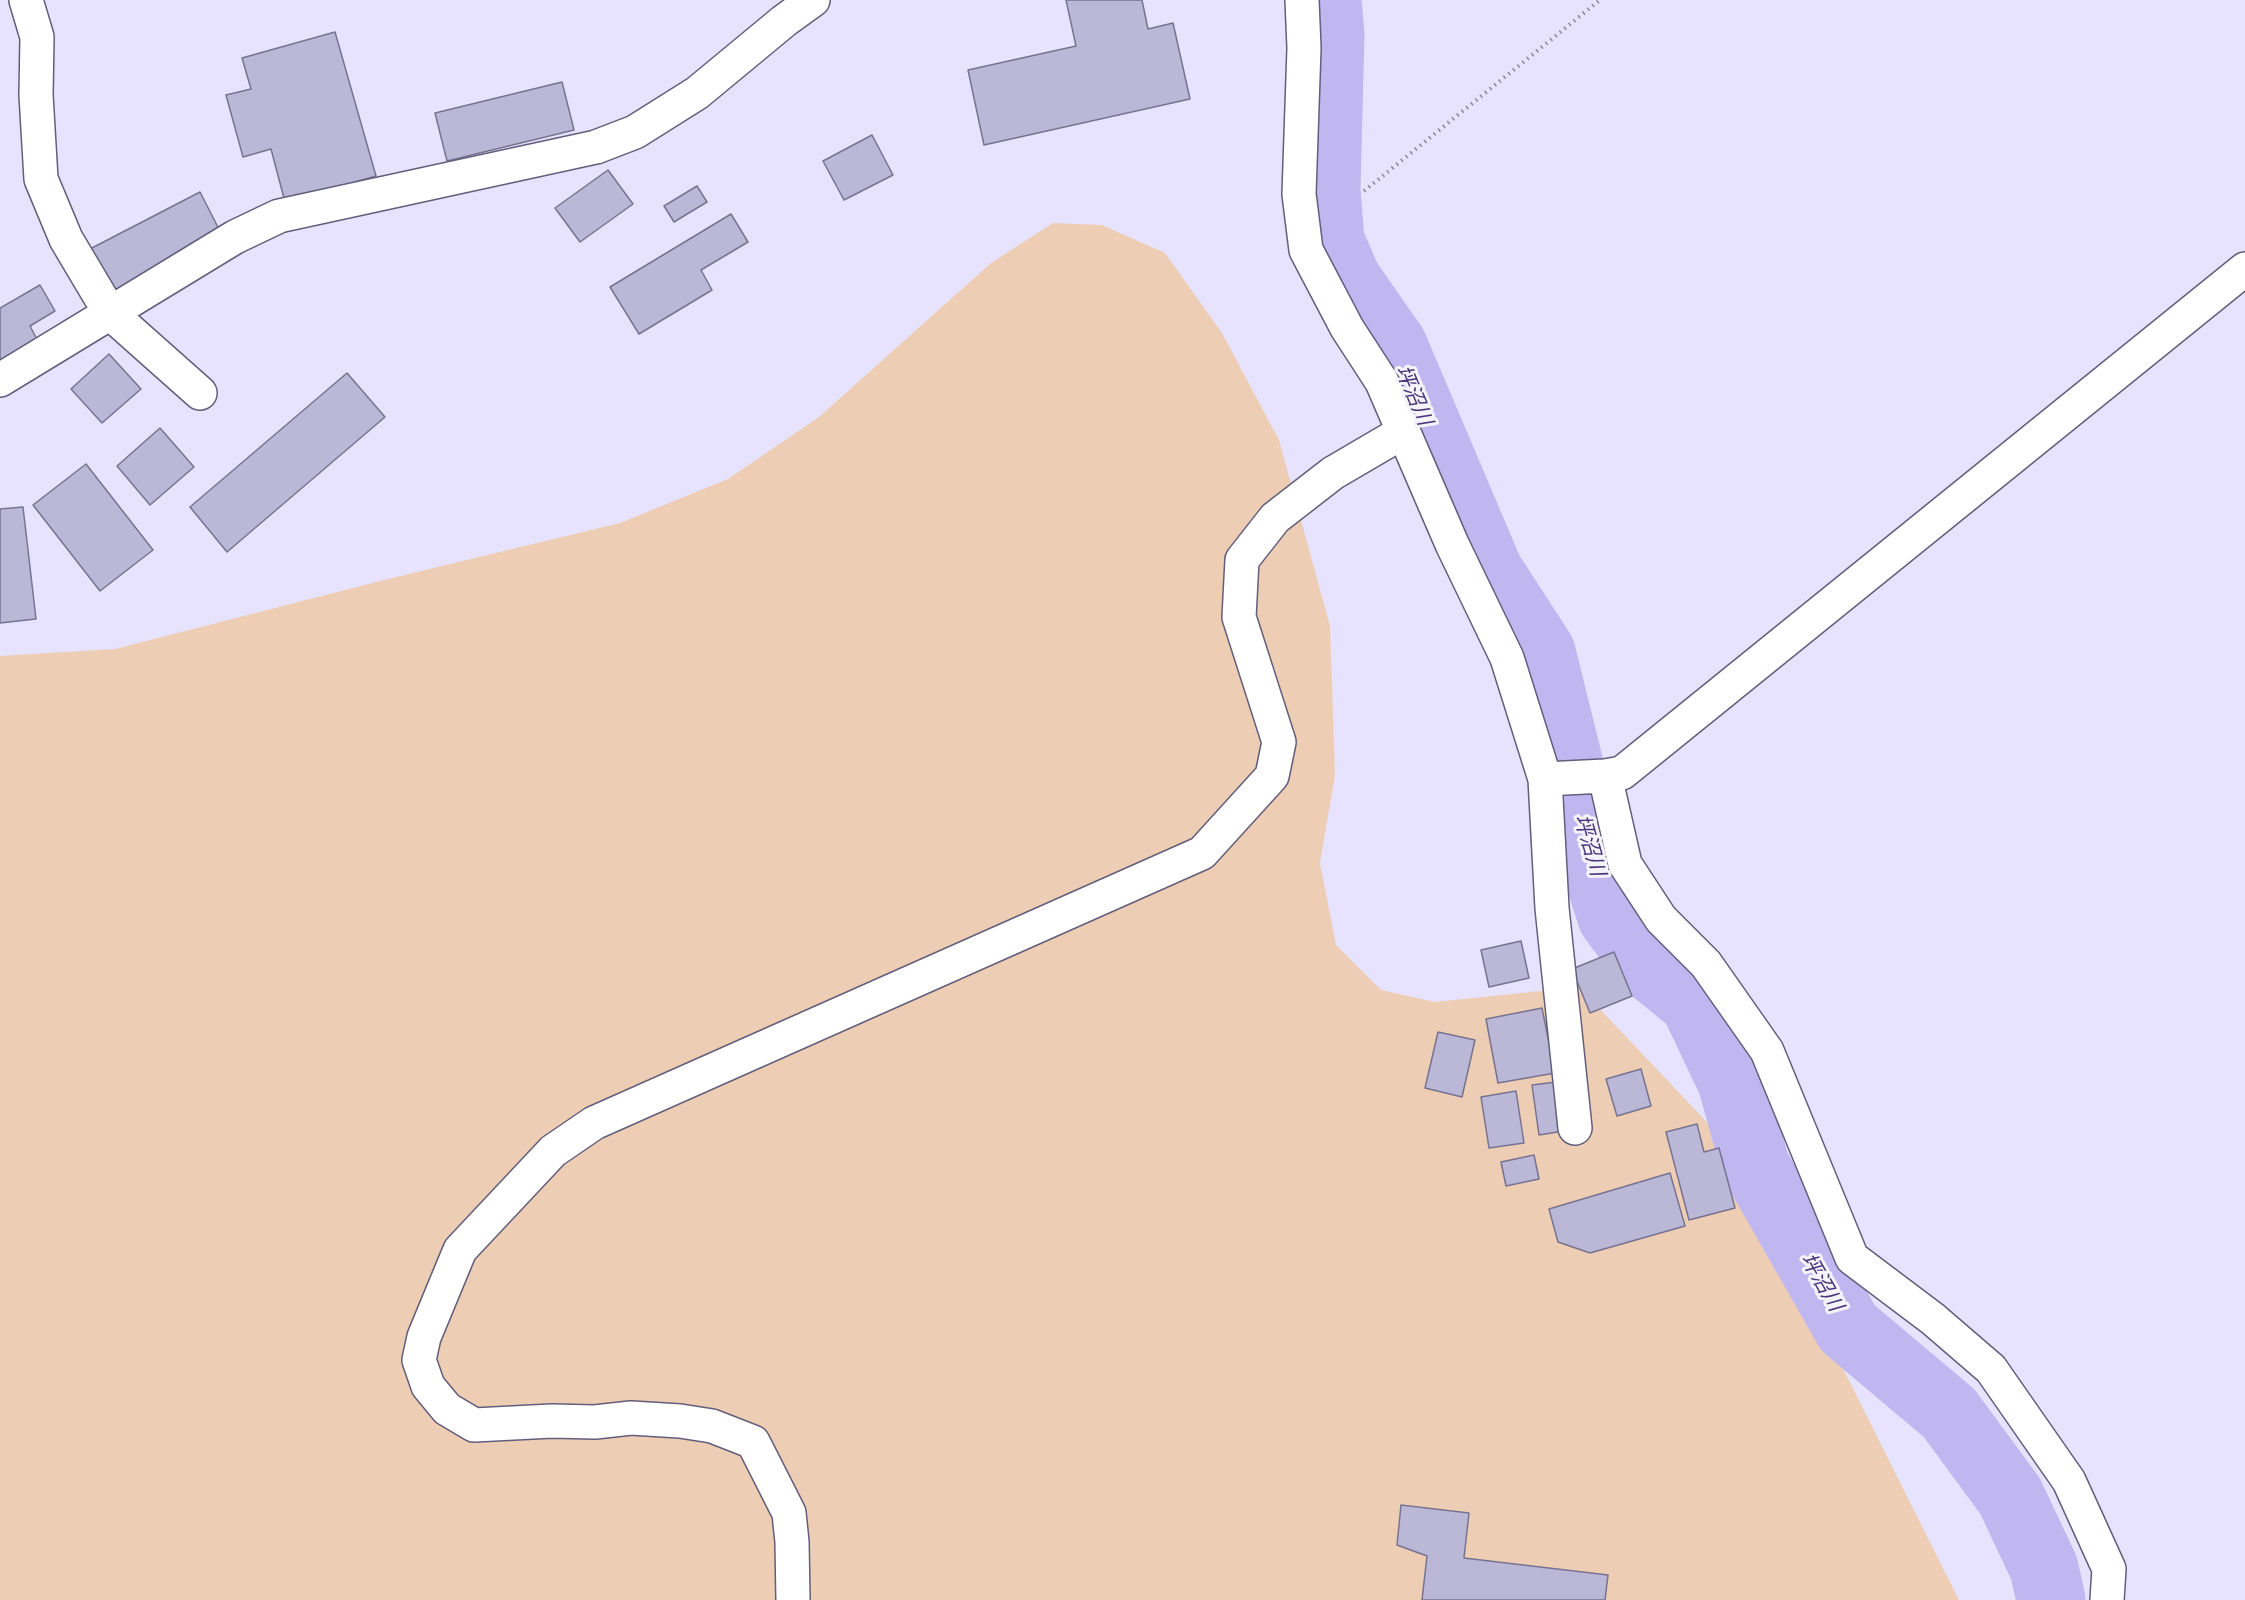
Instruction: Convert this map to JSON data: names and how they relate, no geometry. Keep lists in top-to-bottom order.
{
  "water": ["坪沼川"]
}
